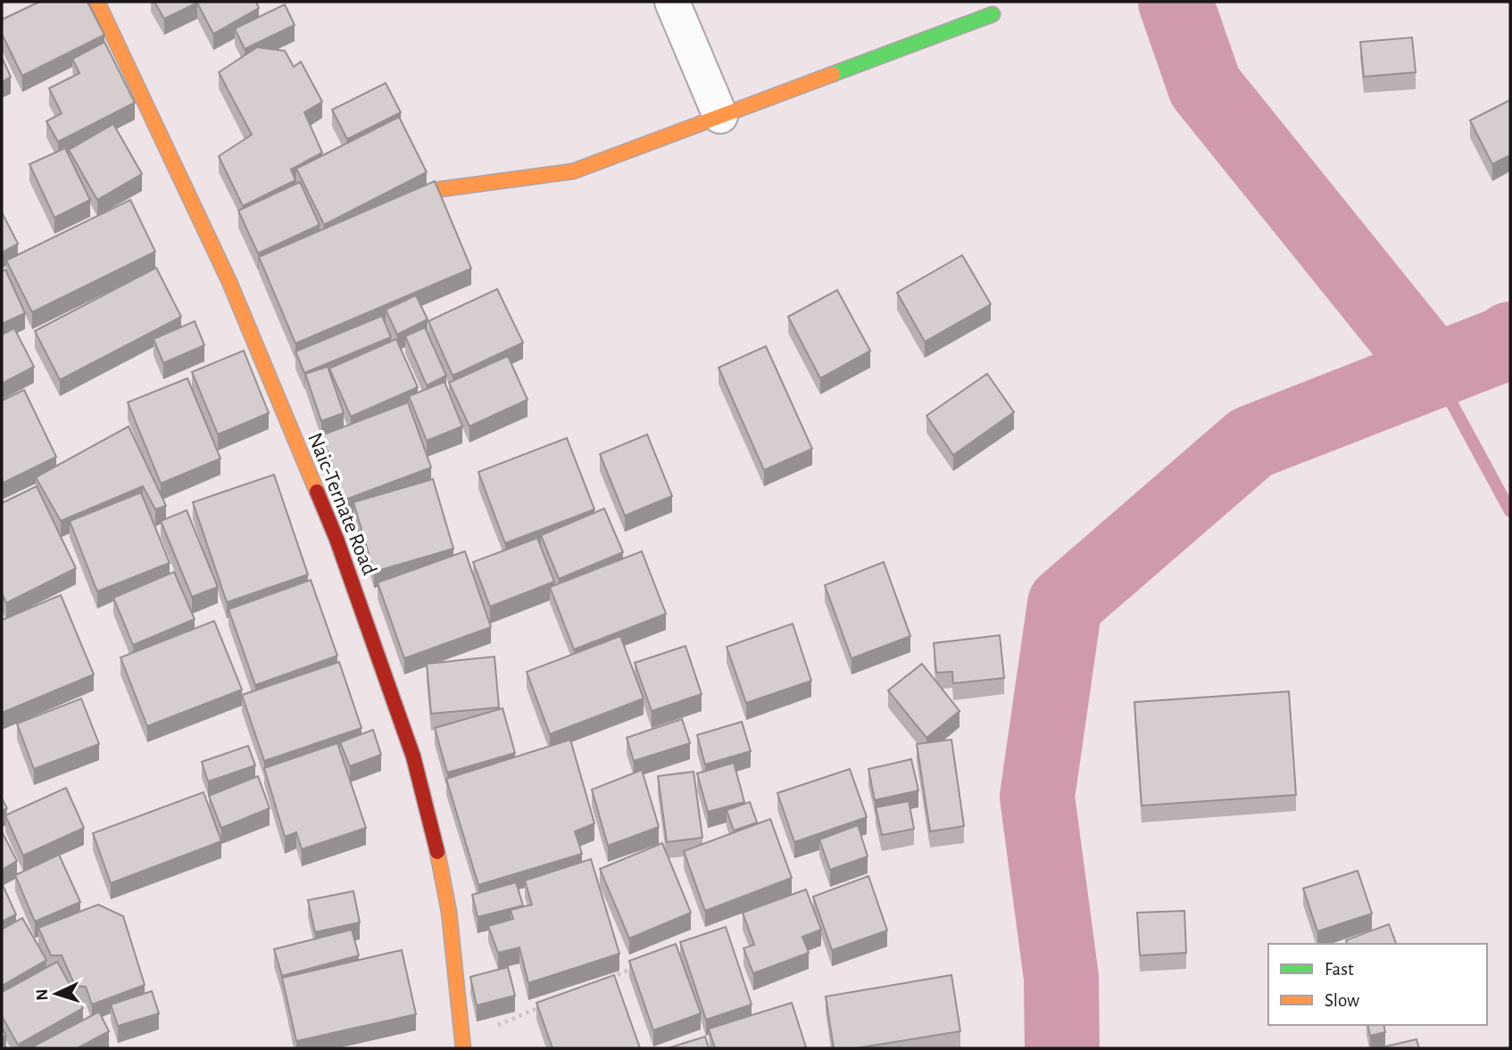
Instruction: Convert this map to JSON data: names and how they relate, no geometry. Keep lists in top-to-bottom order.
{
  "streets": {
    "main road": ["Naic-Ternate Road"]
  },
  "legend": ["Fast", "Slow"],
  "north": "left"
}
